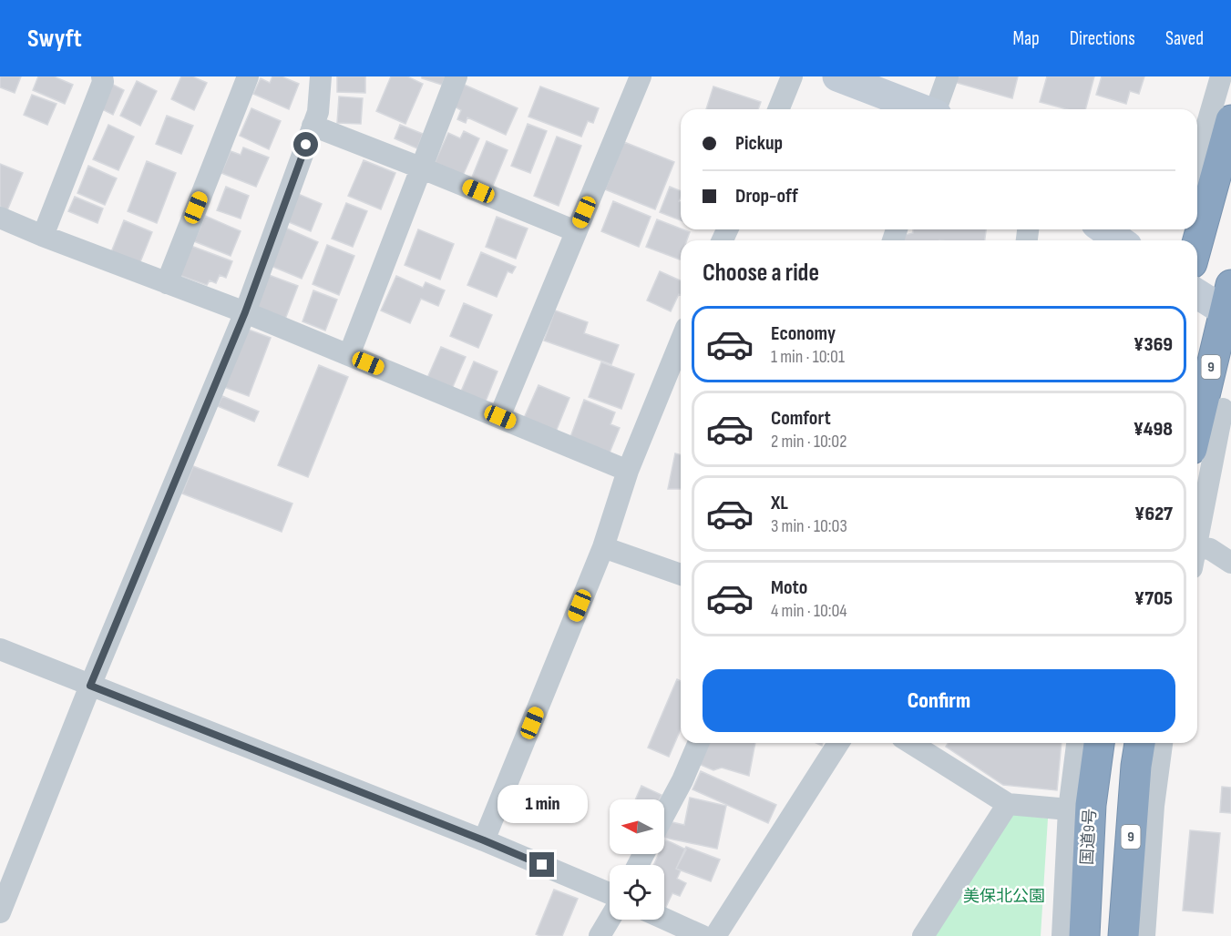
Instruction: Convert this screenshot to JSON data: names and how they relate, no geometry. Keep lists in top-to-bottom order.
{
  "streets": {
    "highway": ["9", "国道9号"]
  },
  "parks": ["美保北公園"],
  "north": "left",
  "page": {
    "header": "Swyft",
    "nav": ["Map", "Directions", "Saved"],
    "banner": ["Pickup", "Drop-off"],
    "heading": "Choose a ride",
    "list": [
      {
        "name": "Economy",
        "note": "1 min · 10:01",
        "value": "¥369"
      },
      {
        "name": "Comfort",
        "note": "2 min · 10:02",
        "value": "¥498"
      },
      {
        "name": "XL",
        "note": "3 min · 10:03",
        "value": "¥627"
      },
      {
        "name": "Moto",
        "note": "4 min · 10:04",
        "value": "¥705"
      }
    ],
    "buttons": "Confirm",
    "bubble": "1 min"
  }
}
